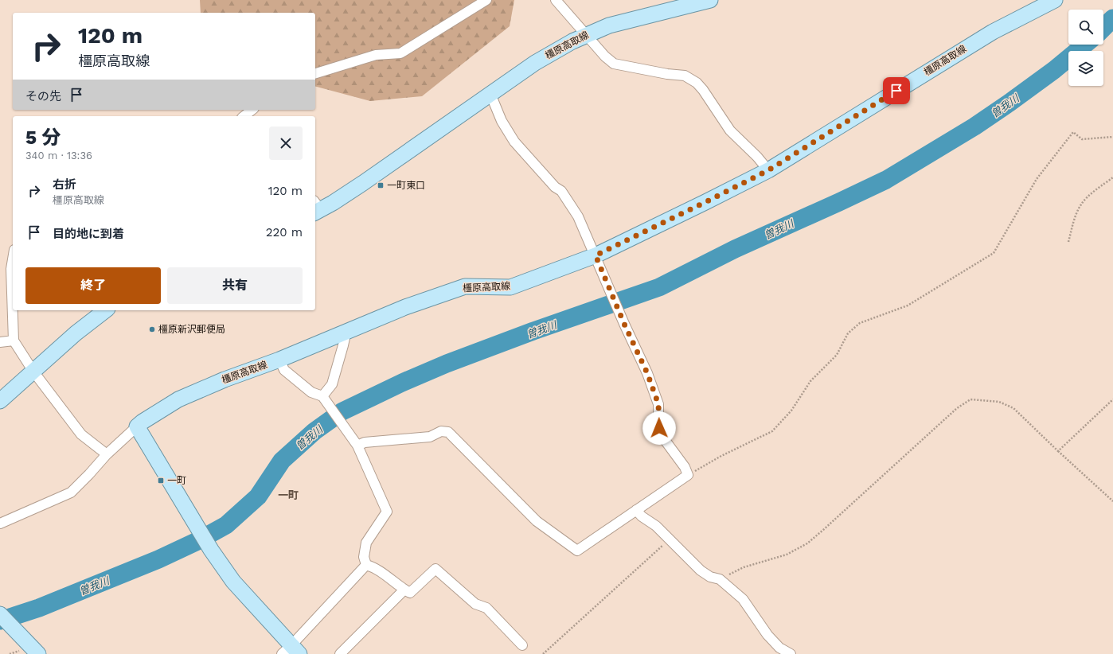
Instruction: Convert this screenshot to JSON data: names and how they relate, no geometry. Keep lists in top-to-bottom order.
{
  "streets": {
    "main road": ["橿原高取線"]
  },
  "districts": ["一町"],
  "water": ["曽我川"],
  "places": {
    "transit": ["一町東口", "一町"],
    "other": ["橿原新沢郵便局"]
  },
  "page": {
    "turn": ["120 m", "橿原高取線"],
    "then": "その先",
    "heading": ["5 分", "340 m · 13:36"],
    "list": [
      {
        "name": "右折",
        "note": "橿原高取線",
        "value": "120 m"
      },
      {
        "name": "目的地に到着",
        "value": "220 m"
      }
    ],
    "buttons": ["終了", "共有"]
  }
}
